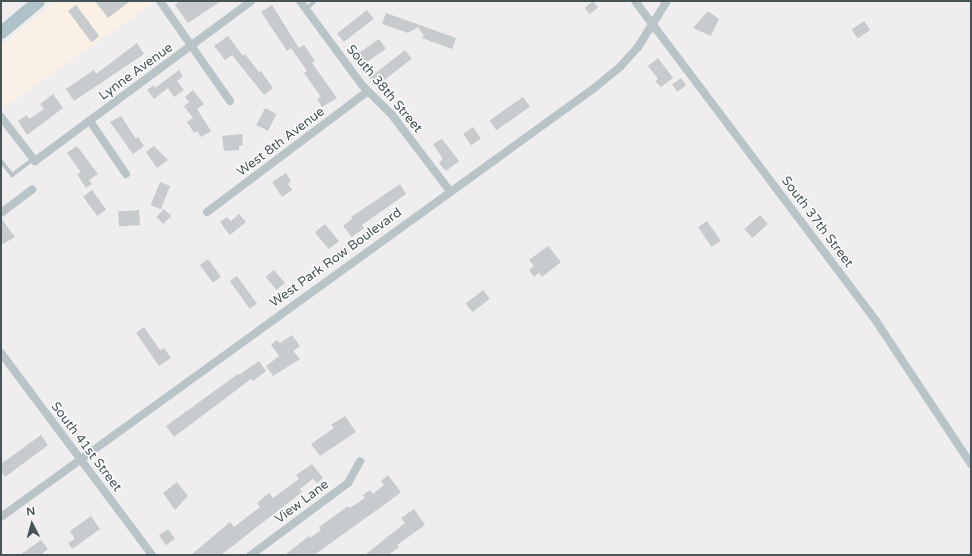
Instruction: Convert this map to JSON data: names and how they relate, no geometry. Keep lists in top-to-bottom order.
{
  "streets": {
    "street": [
      "Lynne Avenue",
      "South 38th Street",
      "West 8th Avenue",
      "South 37th Street",
      "West Park Row Boulevard",
      "South 41st Street",
      "View Lane"
    ]
  },
  "crossings": [
    ["South 38th Street", "West 8th Avenue"],
    ["South 38th Street", "West Park Row Boulevard"],
    ["South 37th Street", "West Park Row Boulevard"],
    ["West Park Row Boulevard", "South 41st Street"]
  ],
  "north": "top"
}
